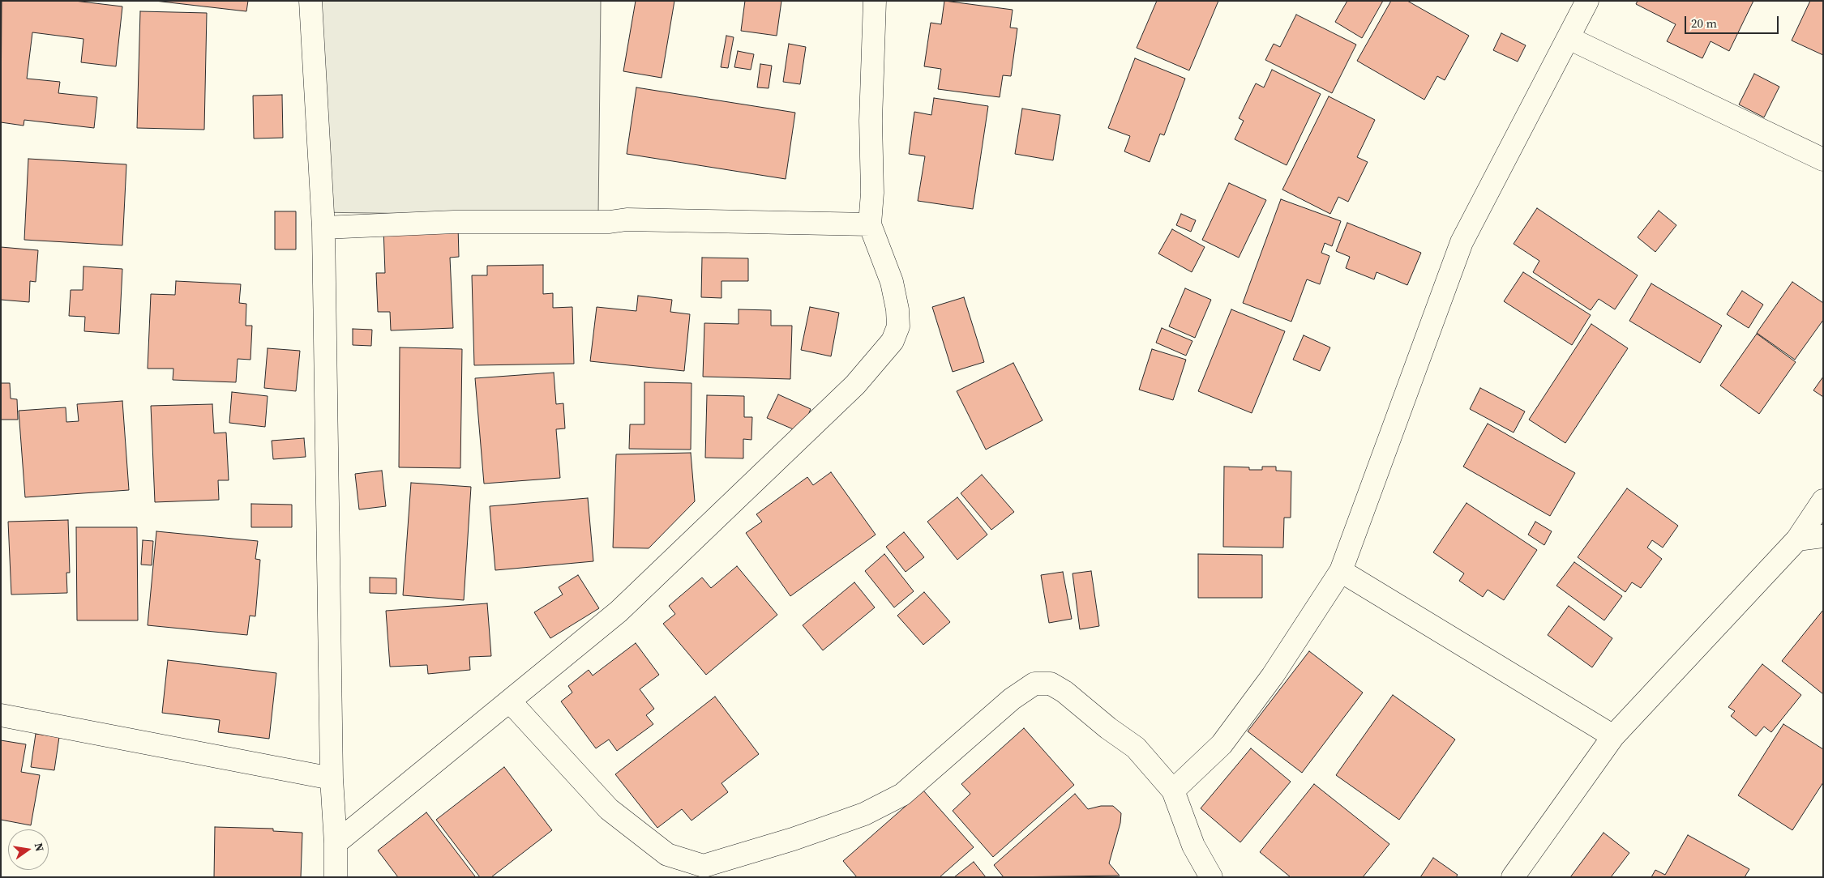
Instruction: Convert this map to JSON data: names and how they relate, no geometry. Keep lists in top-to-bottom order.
{
  "scale_bar": "20 m",
  "north": "right"
}
